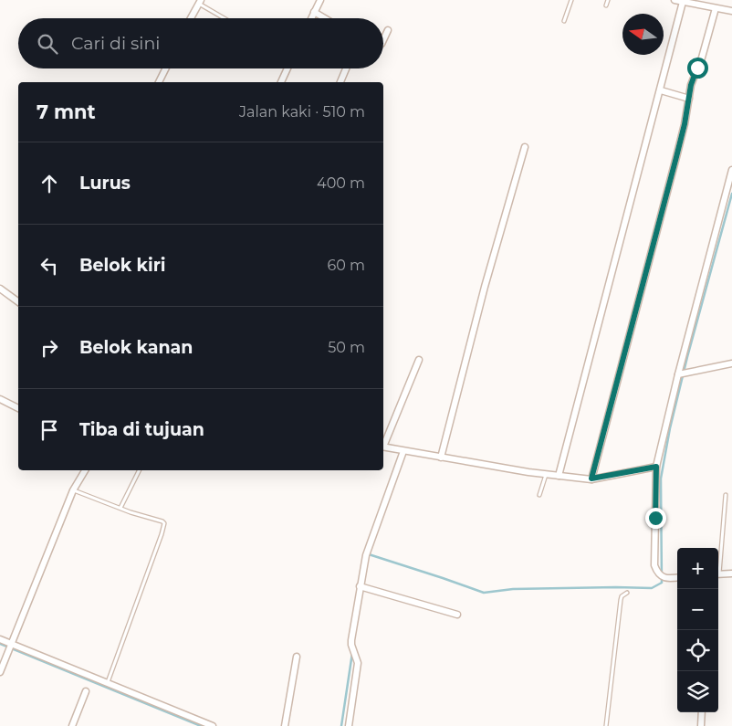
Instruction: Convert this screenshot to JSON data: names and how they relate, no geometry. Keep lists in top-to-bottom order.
{
  "north": "left",
  "page": {
    "search": "Cari di sini",
    "heading": ["7 mnt", "Jalan kaki · 510 m"],
    "list": [
      ["Lurus", "400 m"],
      ["Belok kiri", "60 m"],
      ["Belok kanan", "50 m"],
      "Tiba di tujuan"
    ],
    "map_buttons": ["+", "−"]
  }
}
